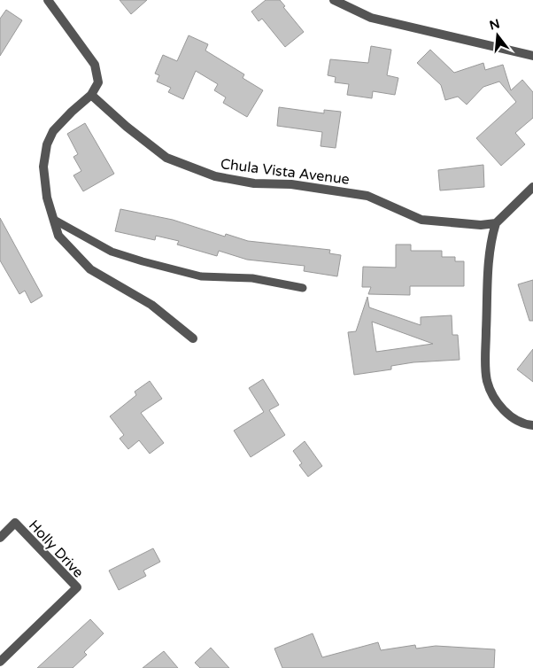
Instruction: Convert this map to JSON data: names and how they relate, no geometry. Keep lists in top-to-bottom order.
{
  "streets": {
    "street": ["Chula Vista Avenue", "Holly Drive"]
  },
  "north": "top"
}
